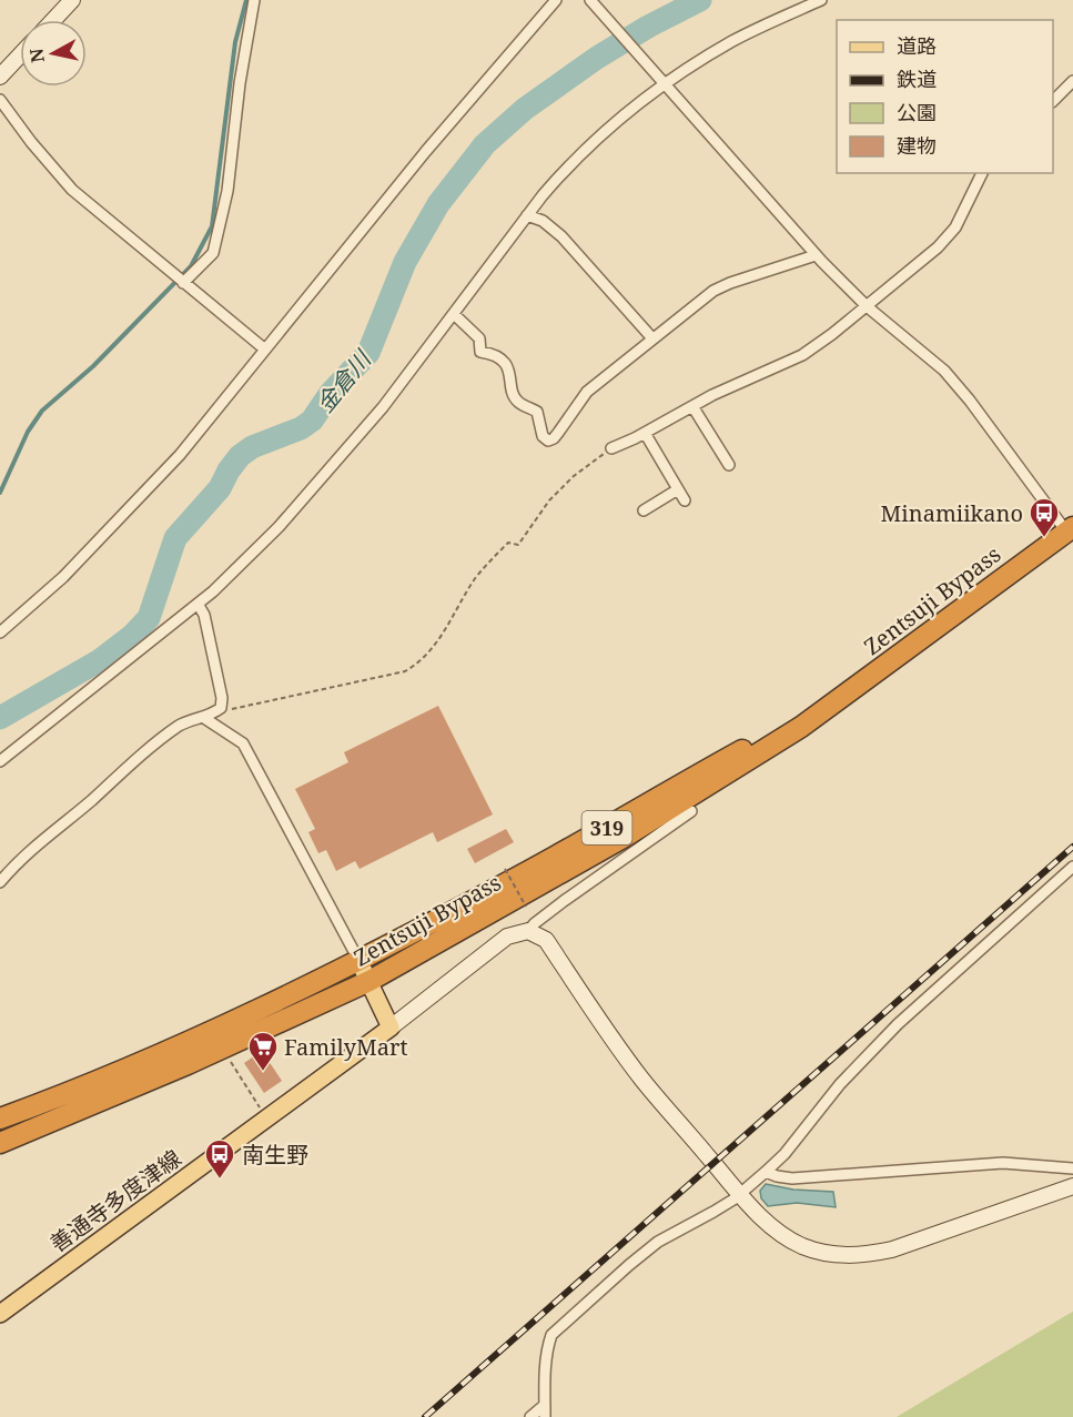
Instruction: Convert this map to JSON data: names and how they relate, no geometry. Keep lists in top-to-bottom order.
{
  "streets": {
    "highway": ["Zentsuji Bypass", "319"],
    "main road": ["善通寺多度津線"]
  },
  "water": ["金倉川"],
  "places": {
    "bus stop": ["Minamiikano", "南生野"],
    "supermarket": ["FamilyMart"]
  },
  "legend": [
    "道路",
    "鉄道",
    "公園",
    "建物"
  ],
  "north": "left"
}
